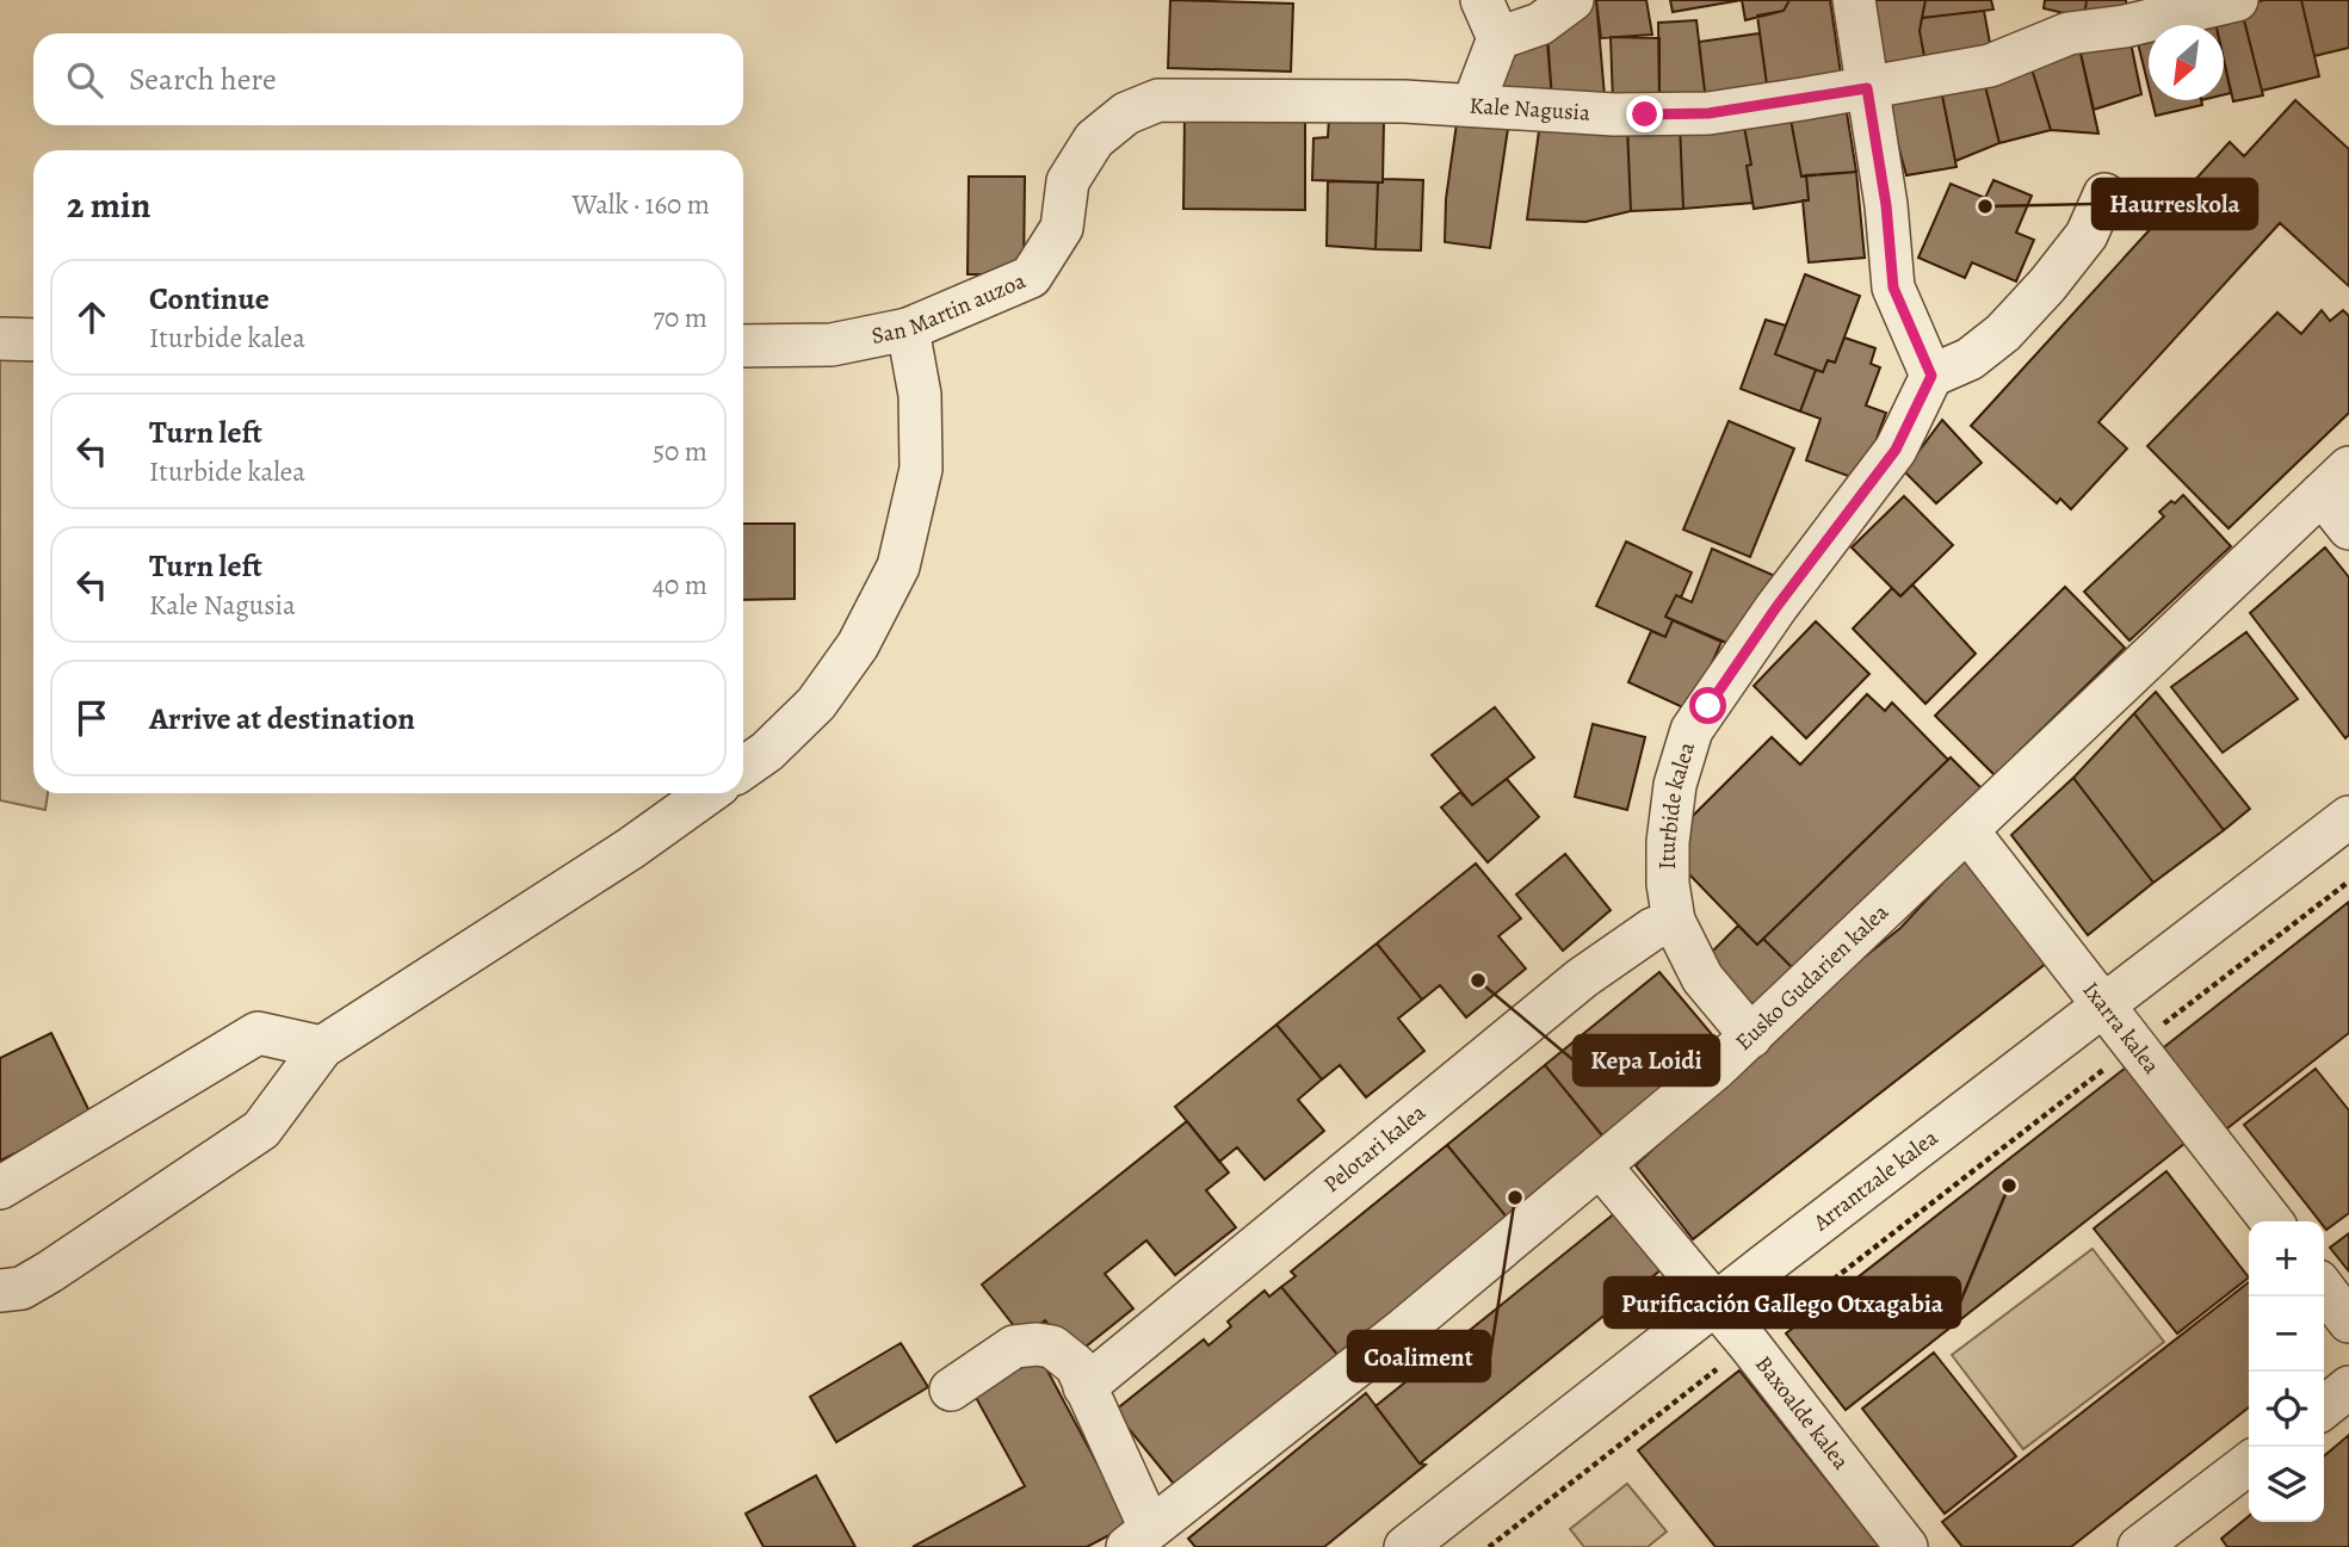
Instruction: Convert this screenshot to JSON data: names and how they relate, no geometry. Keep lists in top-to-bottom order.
{
  "streets": {
    "street": [
      "Kale Nagusia",
      "San Martin auzoa",
      "Iturbide kalea",
      "Eusko Gudarien kalea",
      "Ixarra kalea",
      "Pelotari kalea",
      "Arrantzale kalea",
      "Baxoalde kalea"
    ]
  },
  "crossings": [
    ["Kale Nagusia", "San Martin auzoa"],
    ["Iturbide kalea", "Eusko Gudarien kalea"],
    ["Iturbide kalea", "Pelotari kalea"],
    ["Eusko Gudarien kalea", "Ixarra kalea"],
    ["Eusko Gudarien kalea", "Baxoalde kalea"],
    ["Ixarra kalea", "Arrantzale kalea"],
    ["Arrantzale kalea", "Baxoalde kalea"]
  ],
  "places": [
    "Haurreskola",
    "Kepa Loidi",
    "Purificación Gallego Otxagabia",
    "Coaliment"
  ],
  "north": "bottom left",
  "page": {
    "search": "Search here",
    "heading": ["2 min", "Walk · 160 m"],
    "list": [
      ["Continue", "Iturbide kalea", "70 m"],
      ["Turn left", "Iturbide kalea", "50 m"],
      ["Turn left", "Kale Nagusia", "40 m"],
      "Arrive at destination"
    ],
    "map_buttons": ["+", "−"]
  }
}
